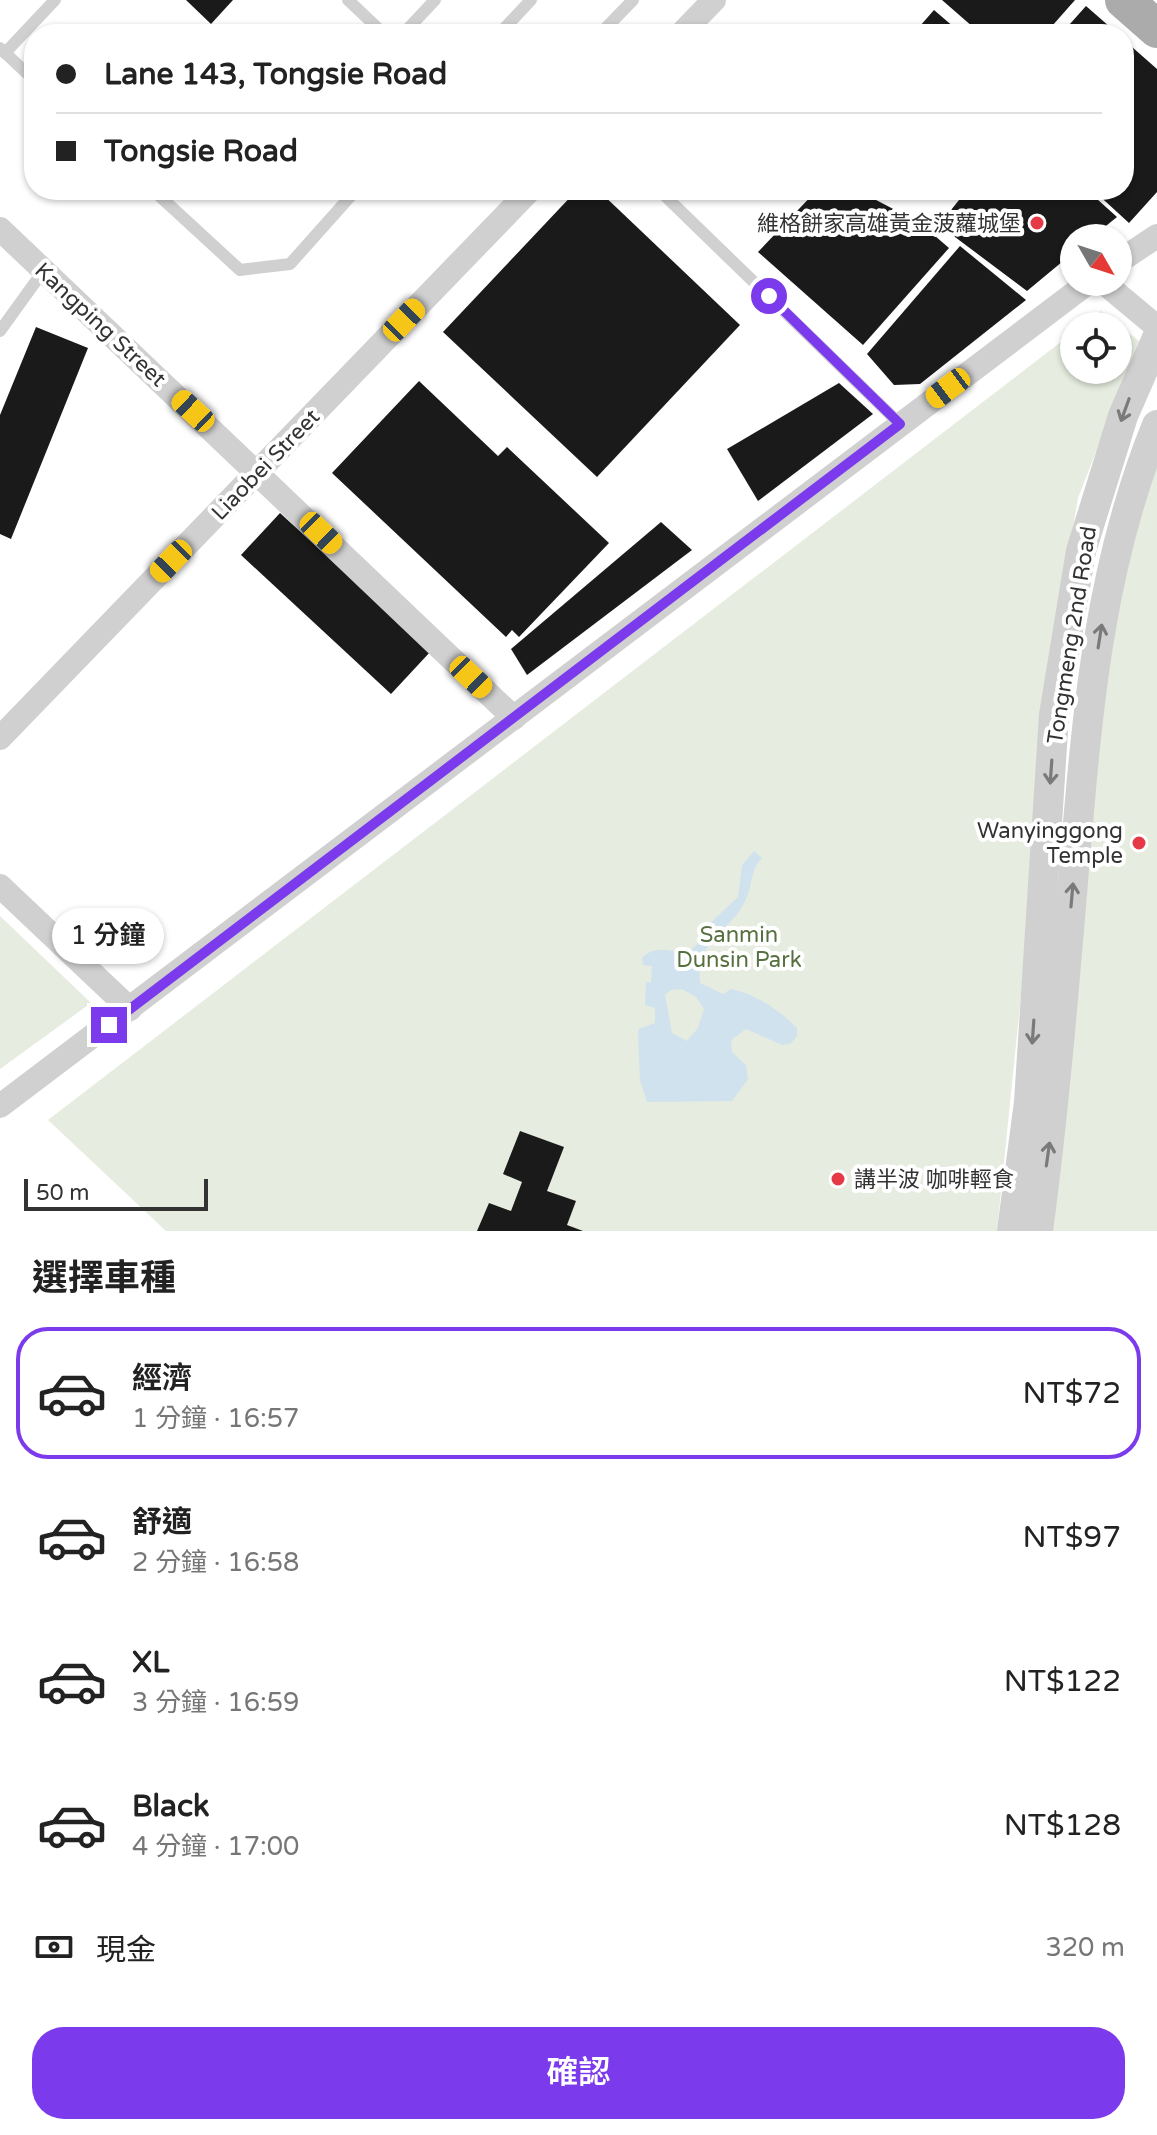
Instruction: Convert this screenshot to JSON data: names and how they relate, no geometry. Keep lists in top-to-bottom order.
{
  "streets": {
    "street": ["Kangping Street", "Liaobei Street", "Tongmeng 2nd Road"]
  },
  "crossings": [
    ["Kangping Street", "Liaobei Street"]
  ],
  "parks": ["Sanmin Dunsin Park"],
  "places": ["維格餅家高雄黃金菠蘿城堡", "Wanyinggong Temple", "講半波 咖啡輕食"],
  "scale_bar": "50 m",
  "north": "bottom right",
  "page": {
    "banner": ["Lane 143, Tongsie Road", "Tongsie Road"],
    "bubble": "1 分鐘",
    "scale": "50 m",
    "heading": "選擇車種",
    "list": [
      {
        "name": "經濟",
        "note": "1 分鐘 · 16:57",
        "value": "NT$72"
      },
      {
        "name": "舒適",
        "note": "2 分鐘 · 16:58",
        "value": "NT$97"
      },
      {
        "name": "XL",
        "note": "3 分鐘 · 16:59",
        "value": "NT$122"
      },
      {
        "name": "Black",
        "note": "4 分鐘 · 17:00",
        "value": "NT$128"
      }
    ],
    "pay": ["現金", "320 m"],
    "buttons": "確認"
  }
}
